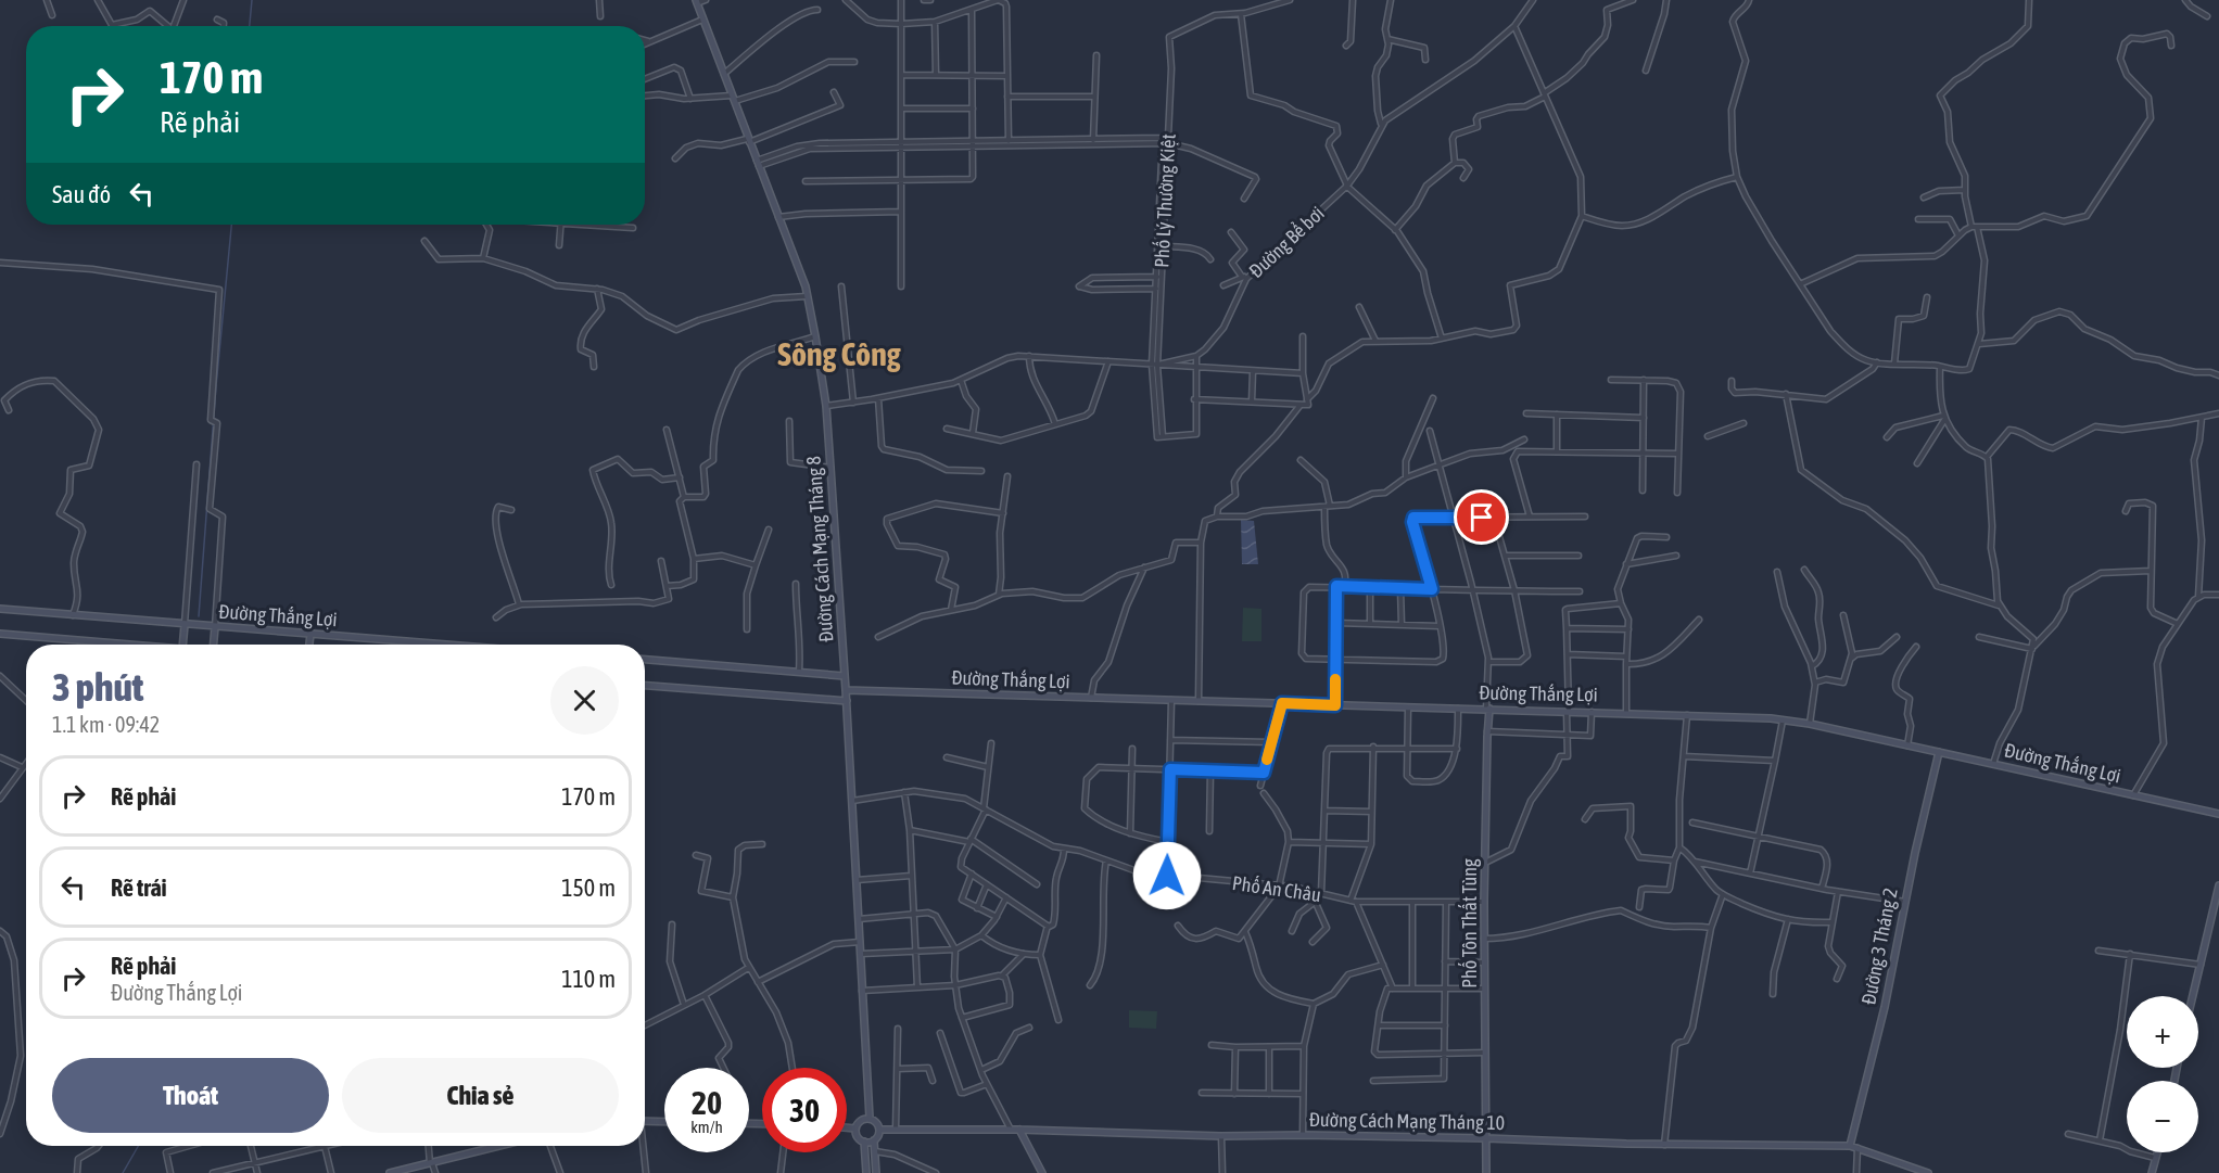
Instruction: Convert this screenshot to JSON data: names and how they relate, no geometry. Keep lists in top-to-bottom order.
{
  "streets": {
    "street": [
      "Phố Lý Thường Kiệt",
      "Đường Bể bơi",
      "Đường Cách Mạng Tháng 8",
      "Đường Thắng Lợi",
      "Phố An Châu",
      "Phố Tôn Thất Tùng",
      "Đường 3 Tháng 2",
      "Đường Cách Mạng Tháng 10"
    ]
  },
  "crossings": [
    ["Đường Cách Mạng Tháng 8", "Đường Thắng Lợi"],
    ["Đường Cách Mạng Tháng 8", "Phố An Châu"],
    ["Đường Cách Mạng Tháng 8", "Đường Cách Mạng Tháng 10"],
    ["Đường Thắng Lợi", "Phố Tôn Thất Tùng"],
    ["Đường Thắng Lợi", "Đường 3 Tháng 2"],
    ["Phố An Châu", "Phố Tôn Thất Tùng"],
    ["Phố Tôn Thất Tùng", "Đường Cách Mạng Tháng 10"],
    ["Đường 3 Tháng 2", "Đường Cách Mạng Tháng 10"]
  ],
  "districts": ["Sông Công"],
  "page": {
    "turn": ["170 m", "Rẽ phải"],
    "then": "Sau đó",
    "heading": ["3 phút", "1.1 km · 09:42"],
    "list": [
      {
        "name": "Rẽ phải",
        "value": "170 m"
      },
      {
        "name": "Rẽ trái",
        "value": "150 m"
      },
      {
        "name": "Rẽ phải",
        "note": "Đường Thắng Lợi",
        "value": "110 m"
      }
    ],
    "map_buttons": ["+", "−"],
    "buttons": ["Thoát", "Chia sẻ"],
    "speed": "20 km/h",
    "limit": "30"
  }
}
